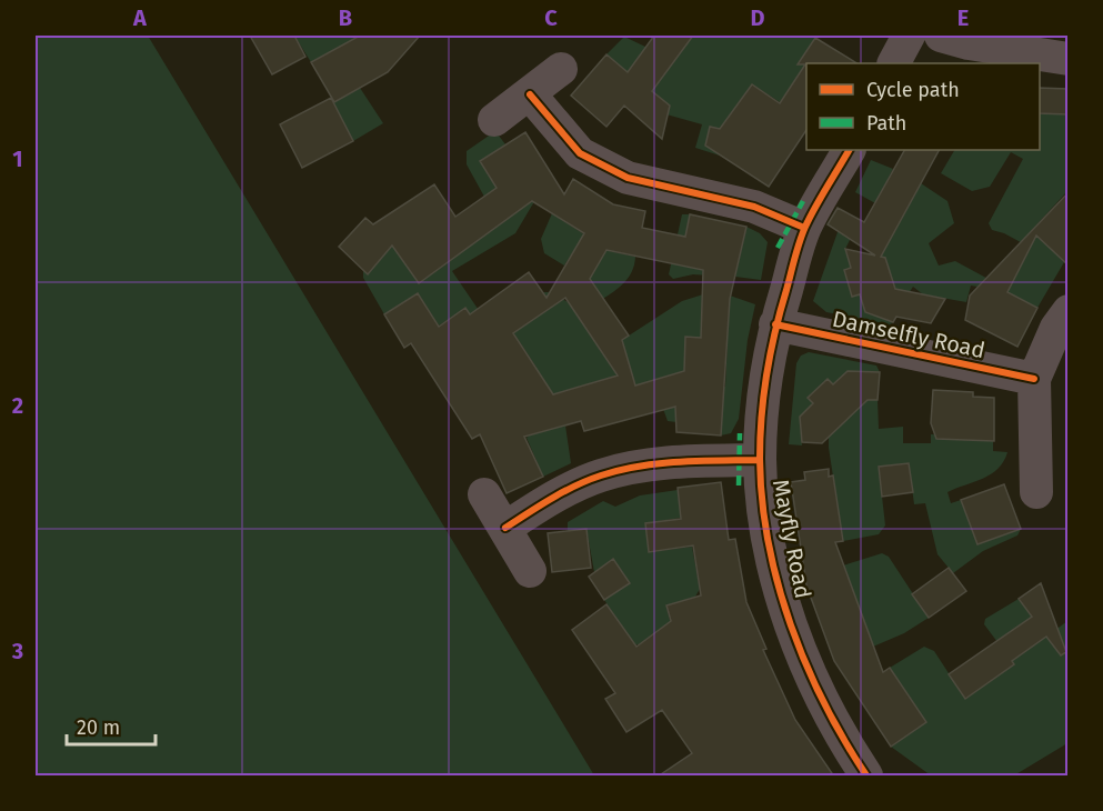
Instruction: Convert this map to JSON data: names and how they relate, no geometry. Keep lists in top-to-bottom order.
{
  "streets": {
    "street": ["Damselfly Road", "Mayfly Road"]
  },
  "crossings": [
    ["Damselfly Road", "Mayfly Road"]
  ],
  "legend": ["Cycle path", "Path"],
  "scale_bar": "20 m",
  "grid": {
    "columns": [
      "A",
      "B",
      "C",
      "D",
      "E"
    ],
    "rows": ["1", "2", "3"]
  }
}
